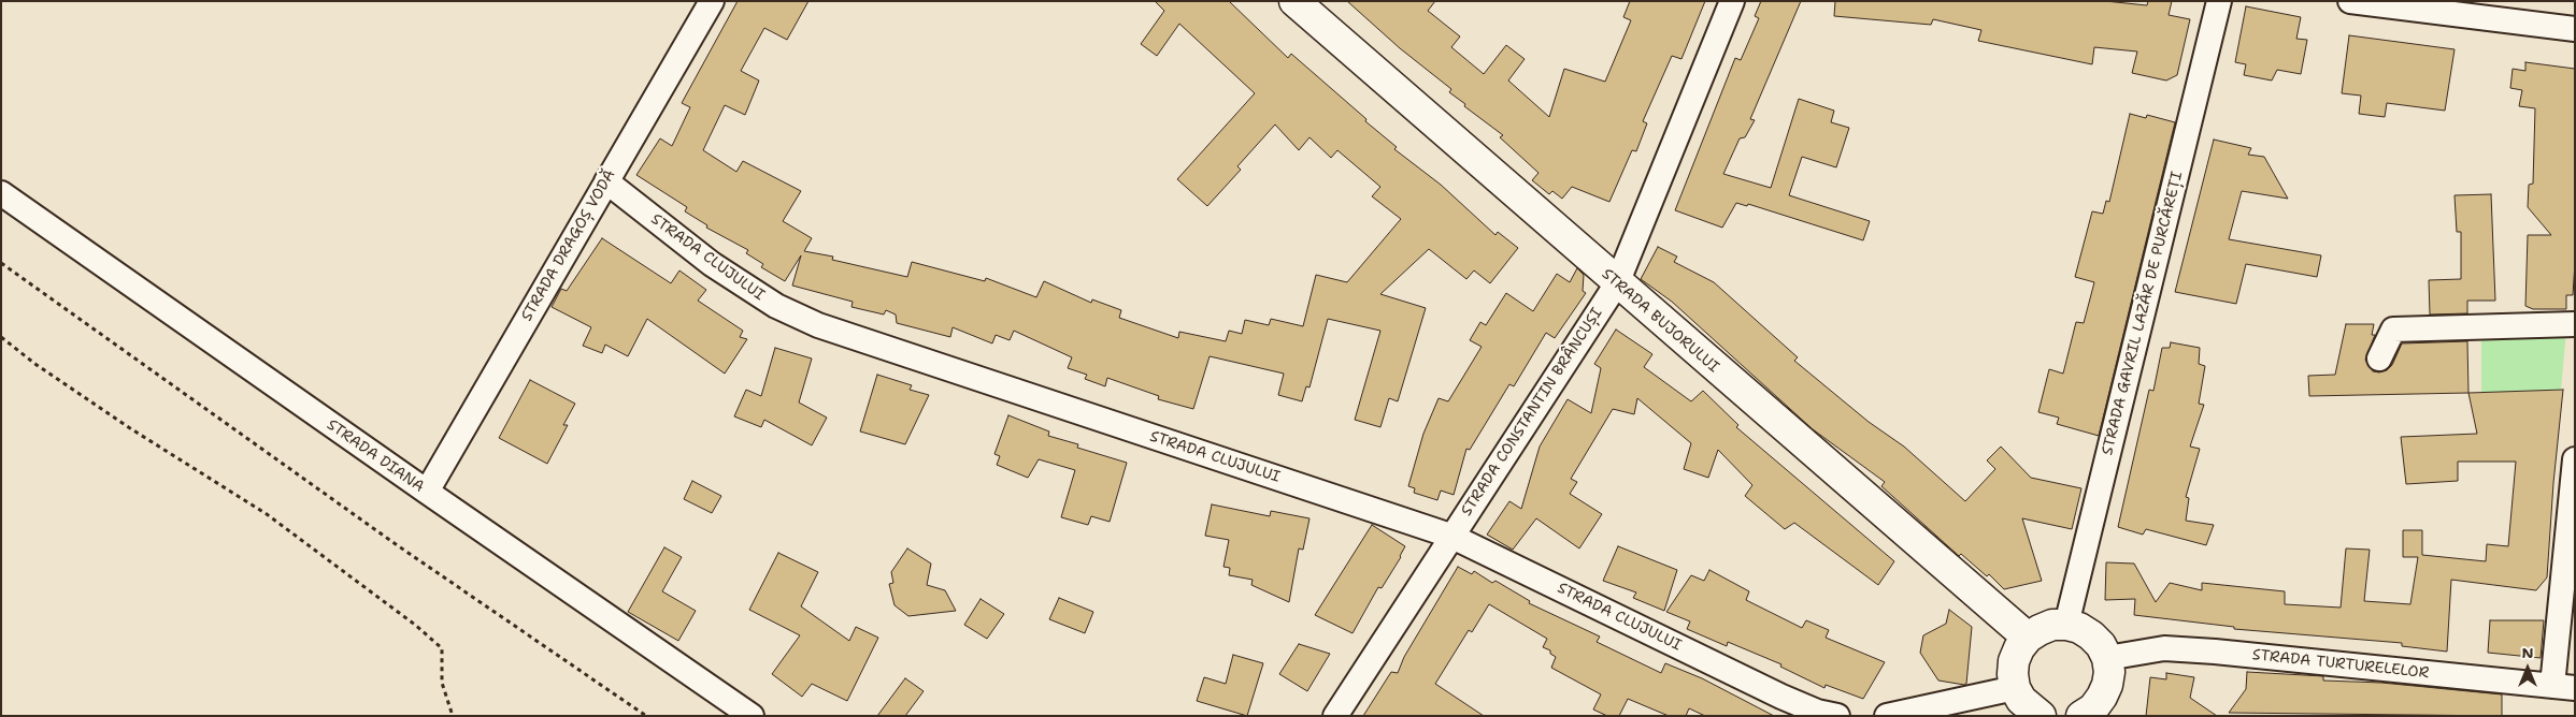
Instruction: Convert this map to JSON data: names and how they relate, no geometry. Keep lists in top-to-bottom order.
{
  "streets": {
    "street": [
      "STRADA DRAGOȘ VODĂ",
      "STRADA CLUJULUI",
      "STRADA GAVRIL LAZĂR DE PURCĂREȚI",
      "STRADA BUJORULUI",
      "STRADA CONSTANTIN BRÂNCUȘI",
      "STRADA DIANA",
      "STRADA TURTURELELOR"
    ]
  },
  "crossings": [
    ["STRADA DRAGOȘ VODĂ", "STRADA CLUJULUI"],
    ["STRADA DRAGOȘ VODĂ", "STRADA DIANA"],
    ["STRADA CLUJULUI", "STRADA CONSTANTIN BRÂNCUȘI"],
    ["STRADA BUJORULUI", "STRADA CONSTANTIN BRÂNCUȘI"]
  ],
  "north": "top"
}
